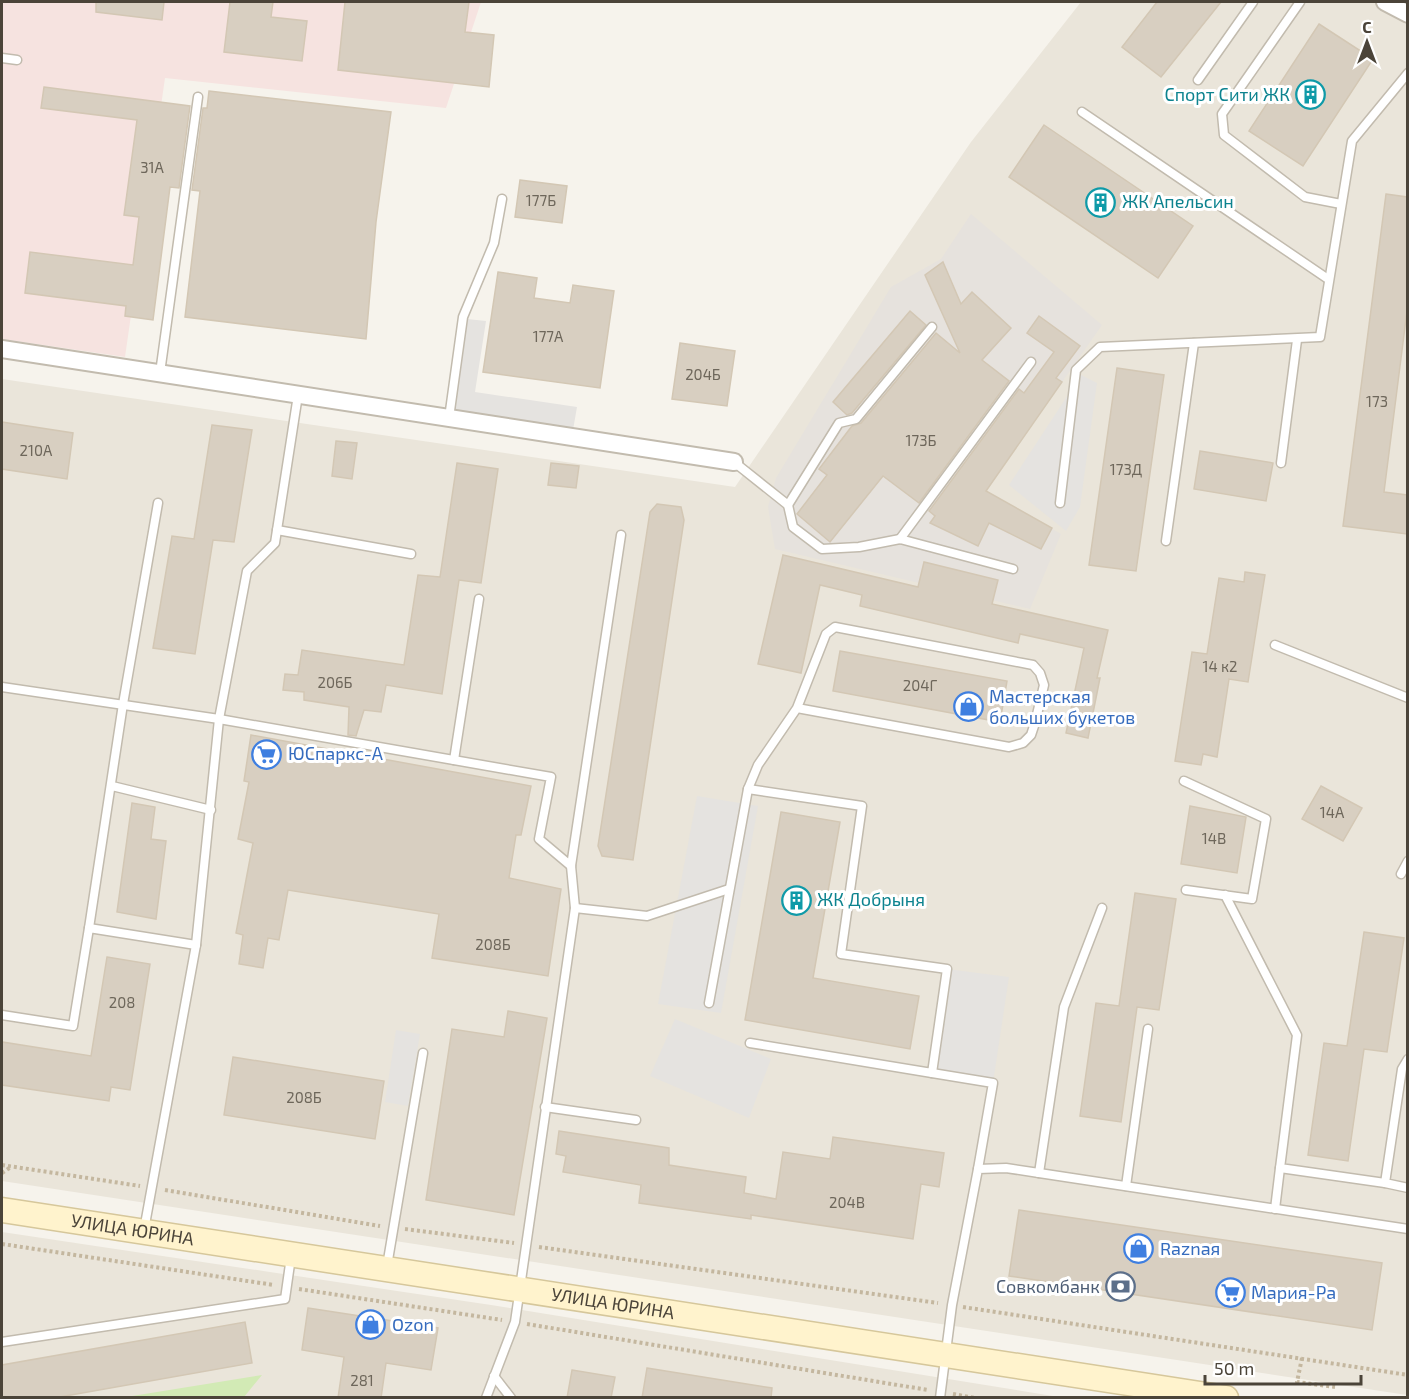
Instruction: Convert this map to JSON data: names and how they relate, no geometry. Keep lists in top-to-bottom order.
{
  "streets": {
    "main road": ["УЛИЦА ЮРИНА"]
  },
  "places": {
    "building": ["Спорт Сити ЖК", "ЖК Апельсин", "ЖК Добрыня"],
    "shop": ["Мастерская больших букетов", "Raznaя", "Ozon"],
    "supermarket": ["ЮСпаркс-А", "Мария-Ра"],
    "bank": ["Совкомбанк"]
  },
  "house_numbers": [
    "31А",
    "177Б",
    "177А",
    "204Б",
    "173",
    "173Б",
    "210А",
    "173Д",
    "14 к2",
    "206Б",
    "204Г",
    "14А",
    "14В",
    "208Б",
    "208",
    "208Б",
    "204В",
    "281"
  ],
  "scale_bar": "50 m",
  "north": "top"
}
